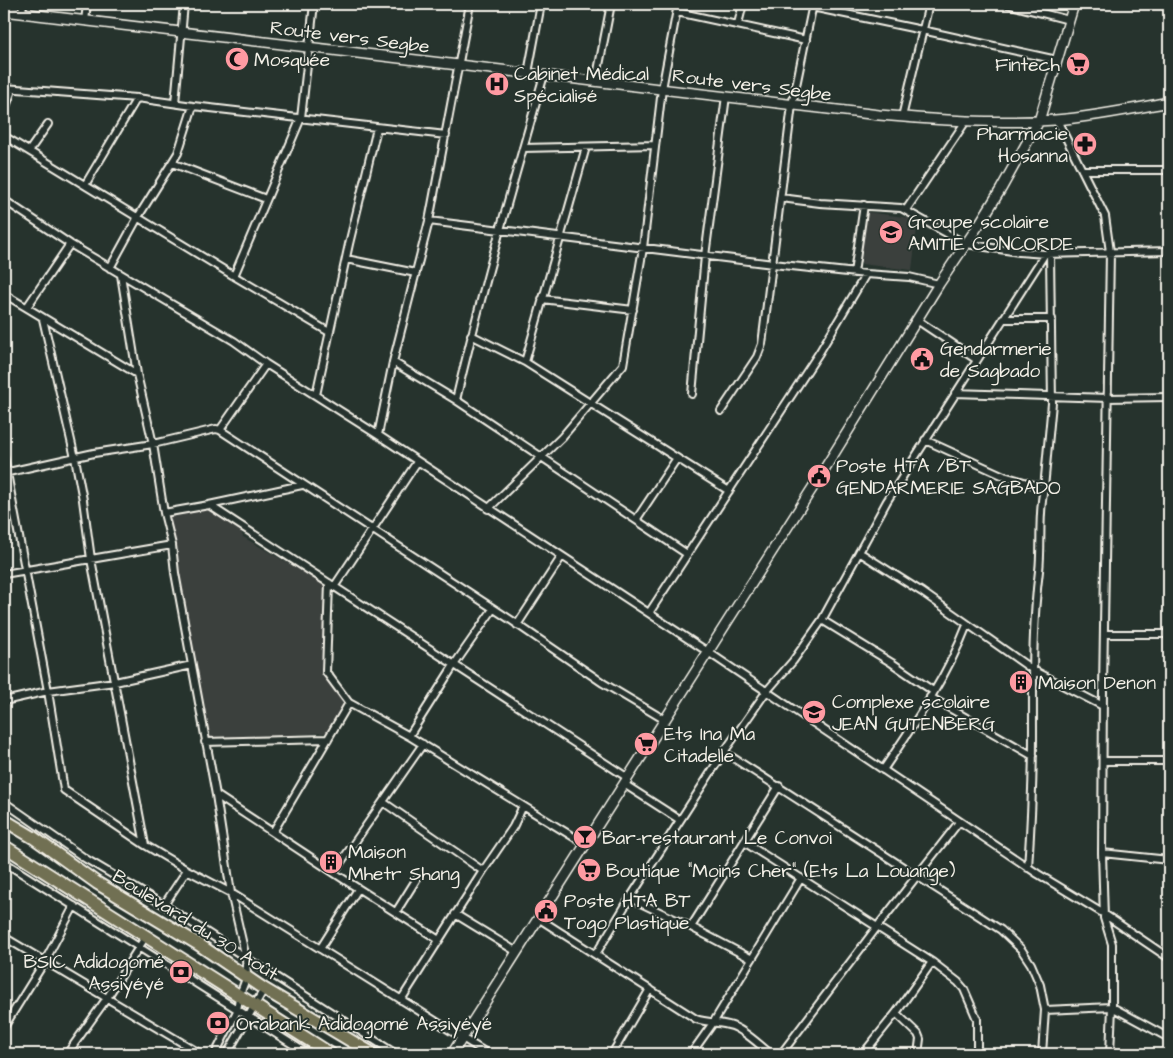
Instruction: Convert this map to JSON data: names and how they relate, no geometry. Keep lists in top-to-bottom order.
{
  "streets": {
    "highway": ["Boulevard du 30 Août"],
    "street": ["Route vers Segbe"]
  },
  "places": {
    "mosque": ["Mosquée"],
    "supermarket": ["Fintech", "Ets Ina Ma Citadelle", "Boutique \"Moins Cher\" (Ets La Louange)"],
    "hospital": ["Cabinet Médical Spécialisé"],
    "pharmacy": ["Pharmacie Hosanna"],
    "school or university": ["Groupe scolaire AMITIE CONCORDE", "Complexe scolaire JEAN GUTENBERG"],
    "public building": ["Gendarmerie de Sagbado", "Poste HTA /BT GENDARMERIE SAGBADO", "Poste HTA BT Togo Plastique"],
    "building": ["Maison Denon", "Maison Mhetr Shang"],
    "bar": ["Bar-restaurant Le Convoi"],
    "bank": ["BSIC Adidogomé Assiyéyé", "Orabank Adidogomé Assiyéyé"]
  }
}
